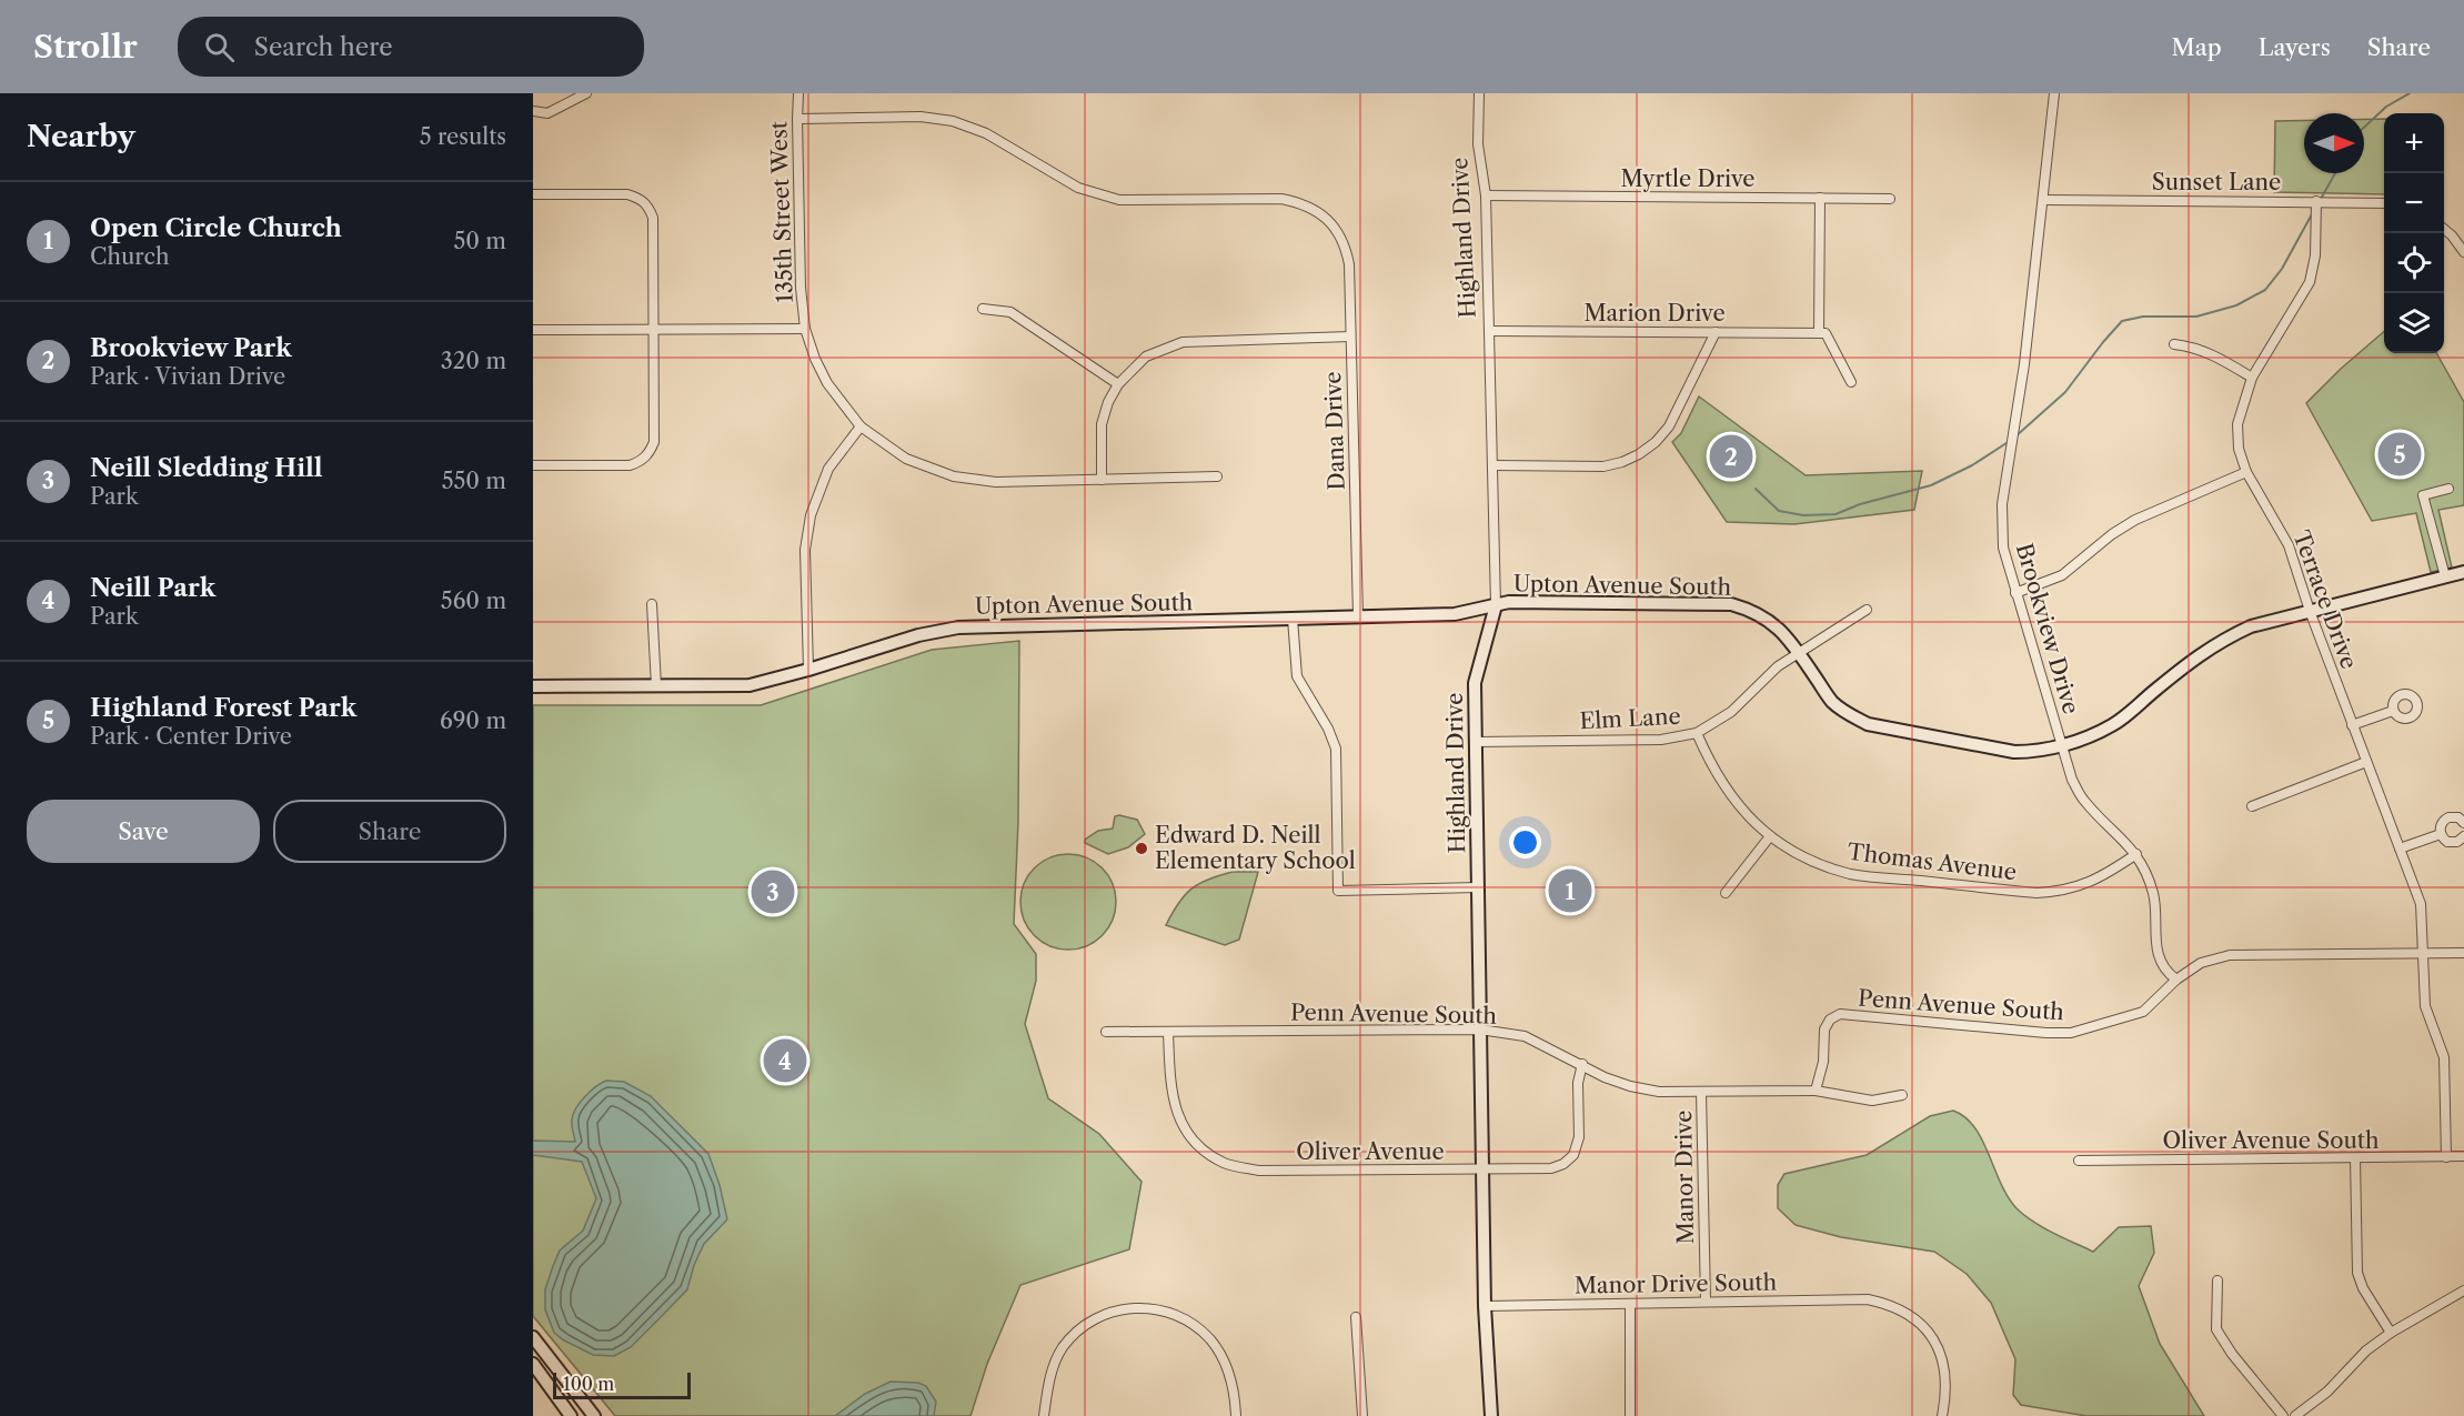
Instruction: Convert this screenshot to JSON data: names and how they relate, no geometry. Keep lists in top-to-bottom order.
{
  "streets": {
    "street": [
      "Myrtle Drive",
      "Sunset Lane",
      "135th Street West",
      "Highland Drive",
      "Marion Drive",
      "Dana Drive",
      "Upton Avenue South",
      "Terrace Drive",
      "Brookview Drive",
      "Elm Lane",
      "Thomas Avenue",
      "Penn Avenue South",
      "Oliver Avenue South",
      "Oliver Avenue",
      "Manor Drive",
      "Manor Drive South"
    ]
  },
  "crossings": [
    ["Myrtle Drive", "Highland Drive"],
    ["Sunset Lane", "Terrace Drive"],
    ["Sunset Lane", "Brookview Drive"],
    ["135th Street West", "Dana Drive"],
    ["Highland Drive", "Marion Drive"],
    ["Highland Drive", "Upton Avenue South"],
    ["Highland Drive", "Elm Lane"],
    ["Highland Drive", "Penn Avenue South"],
    ["Highland Drive", "Oliver Avenue"],
    ["Highland Drive", "Manor Drive South"],
    ["Dana Drive", "Upton Avenue South"],
    ["Upton Avenue South", "Terrace Drive"],
    ["Upton Avenue South", "Brookview Drive"],
    ["Upton Avenue South", "Elm Lane"],
    ["Terrace Drive", "Penn Avenue South"],
    ["Terrace Drive", "Oliver Avenue South"],
    ["Brookview Drive", "Thomas Avenue"],
    ["Brookview Drive", "Penn Avenue South"],
    ["Elm Lane", "Thomas Avenue"],
    ["Penn Avenue South", "Oliver Avenue"],
    ["Penn Avenue South", "Manor Drive"],
    ["Manor Drive", "Manor Drive South"]
  ],
  "places": ["Edward D. Neill Elementary School"],
  "scale_bar": "100 m",
  "north": "right",
  "page": {
    "header": "Strollr",
    "search": "Search here",
    "nav": ["Map", "Layers", "Share"],
    "heading": ["Nearby", "5 results"],
    "map_buttons": ["+", "−"],
    "list": [
      {
        "mark": "1",
        "name": "Open Circle Church",
        "note": "Church",
        "value": "50 m"
      },
      {
        "mark": "2",
        "name": "Brookview Park",
        "note": "Park · Vivian Drive",
        "value": "320 m"
      },
      {
        "mark": "3",
        "name": "Neill Sledding Hill",
        "note": "Park",
        "value": "550 m"
      },
      {
        "mark": "4",
        "name": "Neill Park",
        "note": "Park",
        "value": "560 m"
      },
      {
        "mark": "5",
        "name": "Highland Forest Park",
        "note": "Park · Center Drive",
        "value": "690 m"
      }
    ],
    "pins": [
      "5",
      "2",
      "1",
      "3",
      "4"
    ],
    "buttons": ["Save", "Share"],
    "scale": "100 m"
  }
}
